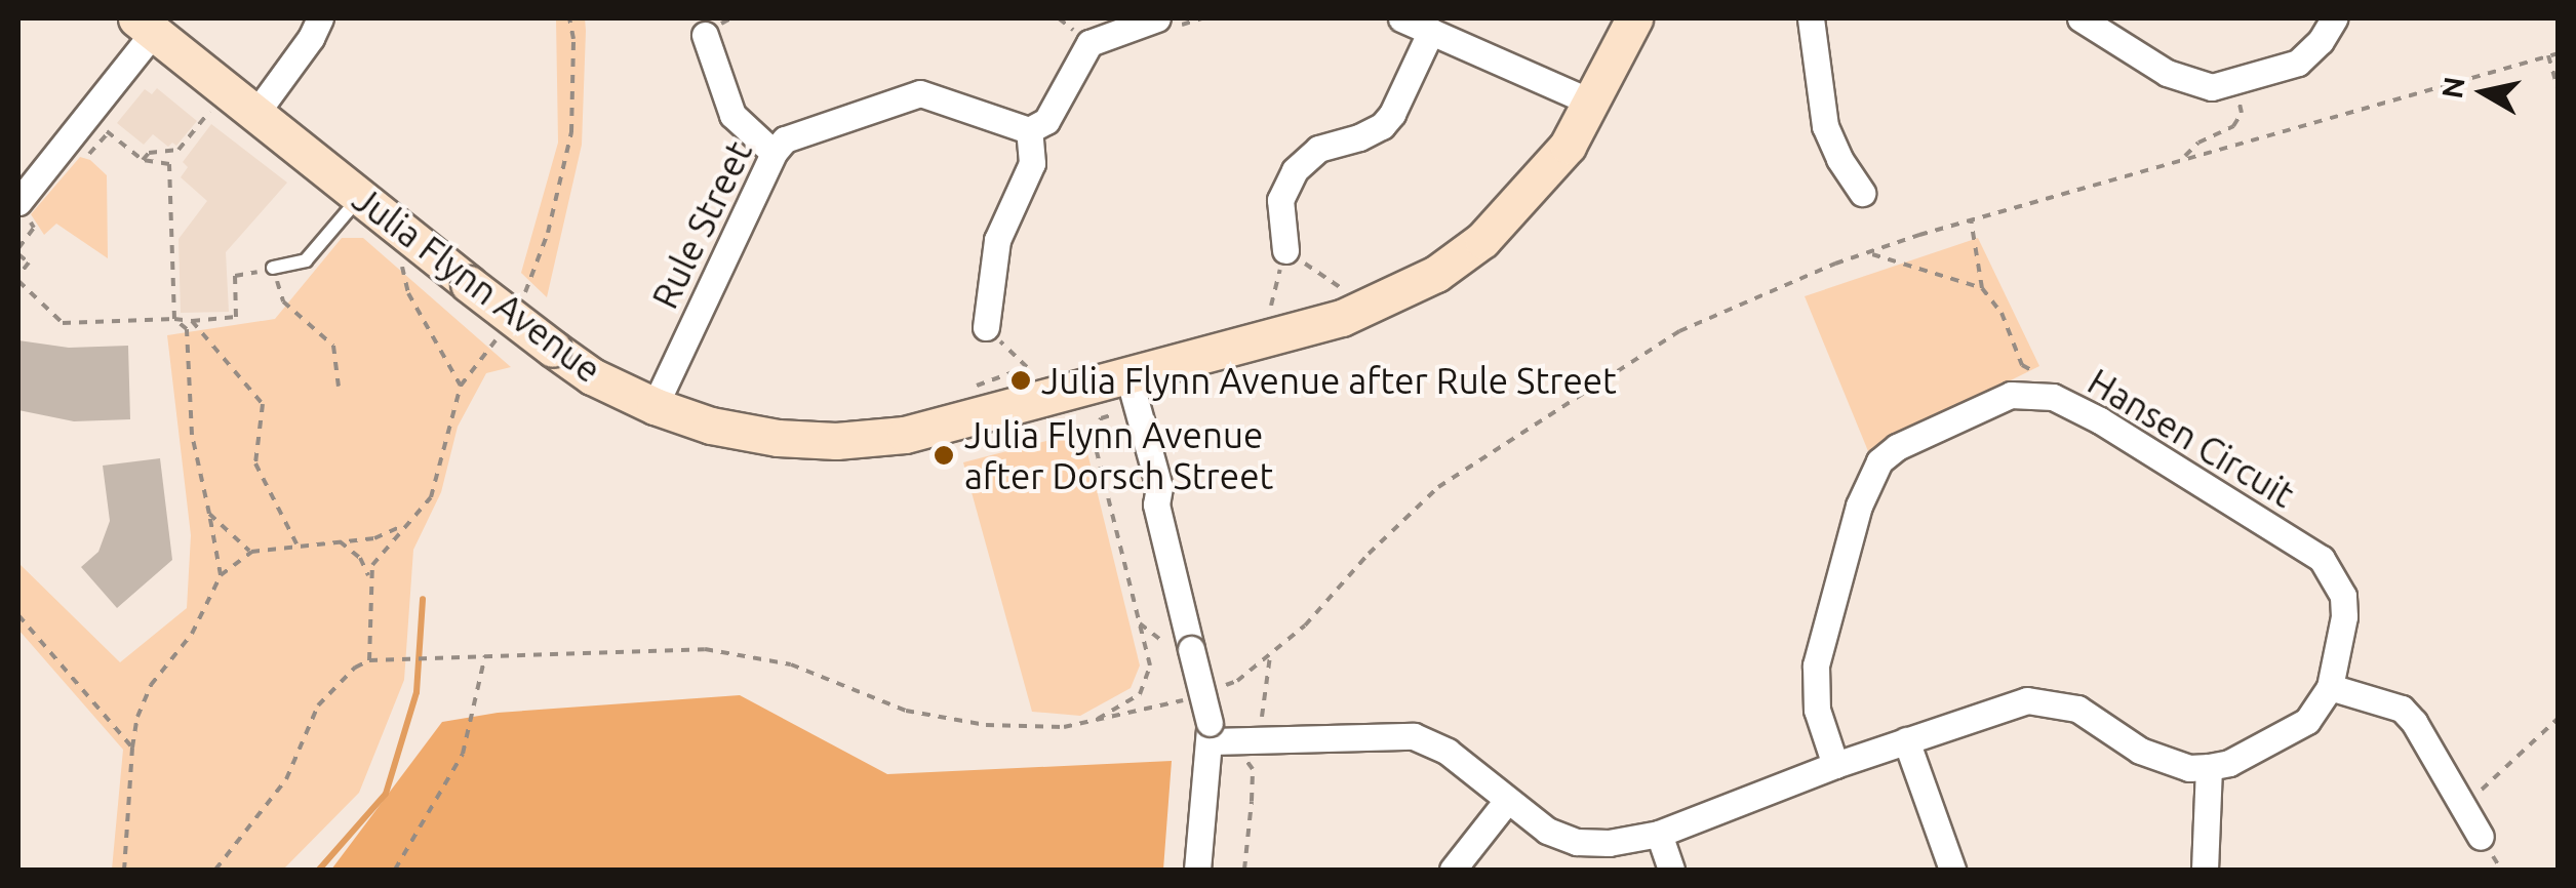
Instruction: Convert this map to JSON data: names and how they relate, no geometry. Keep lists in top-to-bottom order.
{
  "streets": {
    "street": ["Rule Street", "Julia Flynn Avenue", "Hansen Circuit"]
  },
  "crossings": [
    ["Rule Street", "Julia Flynn Avenue"]
  ],
  "places": ["Julia Flynn Avenue after Rule Street", "Julia Flynn Avenue after Dorsch Street"],
  "north": "left"
}
